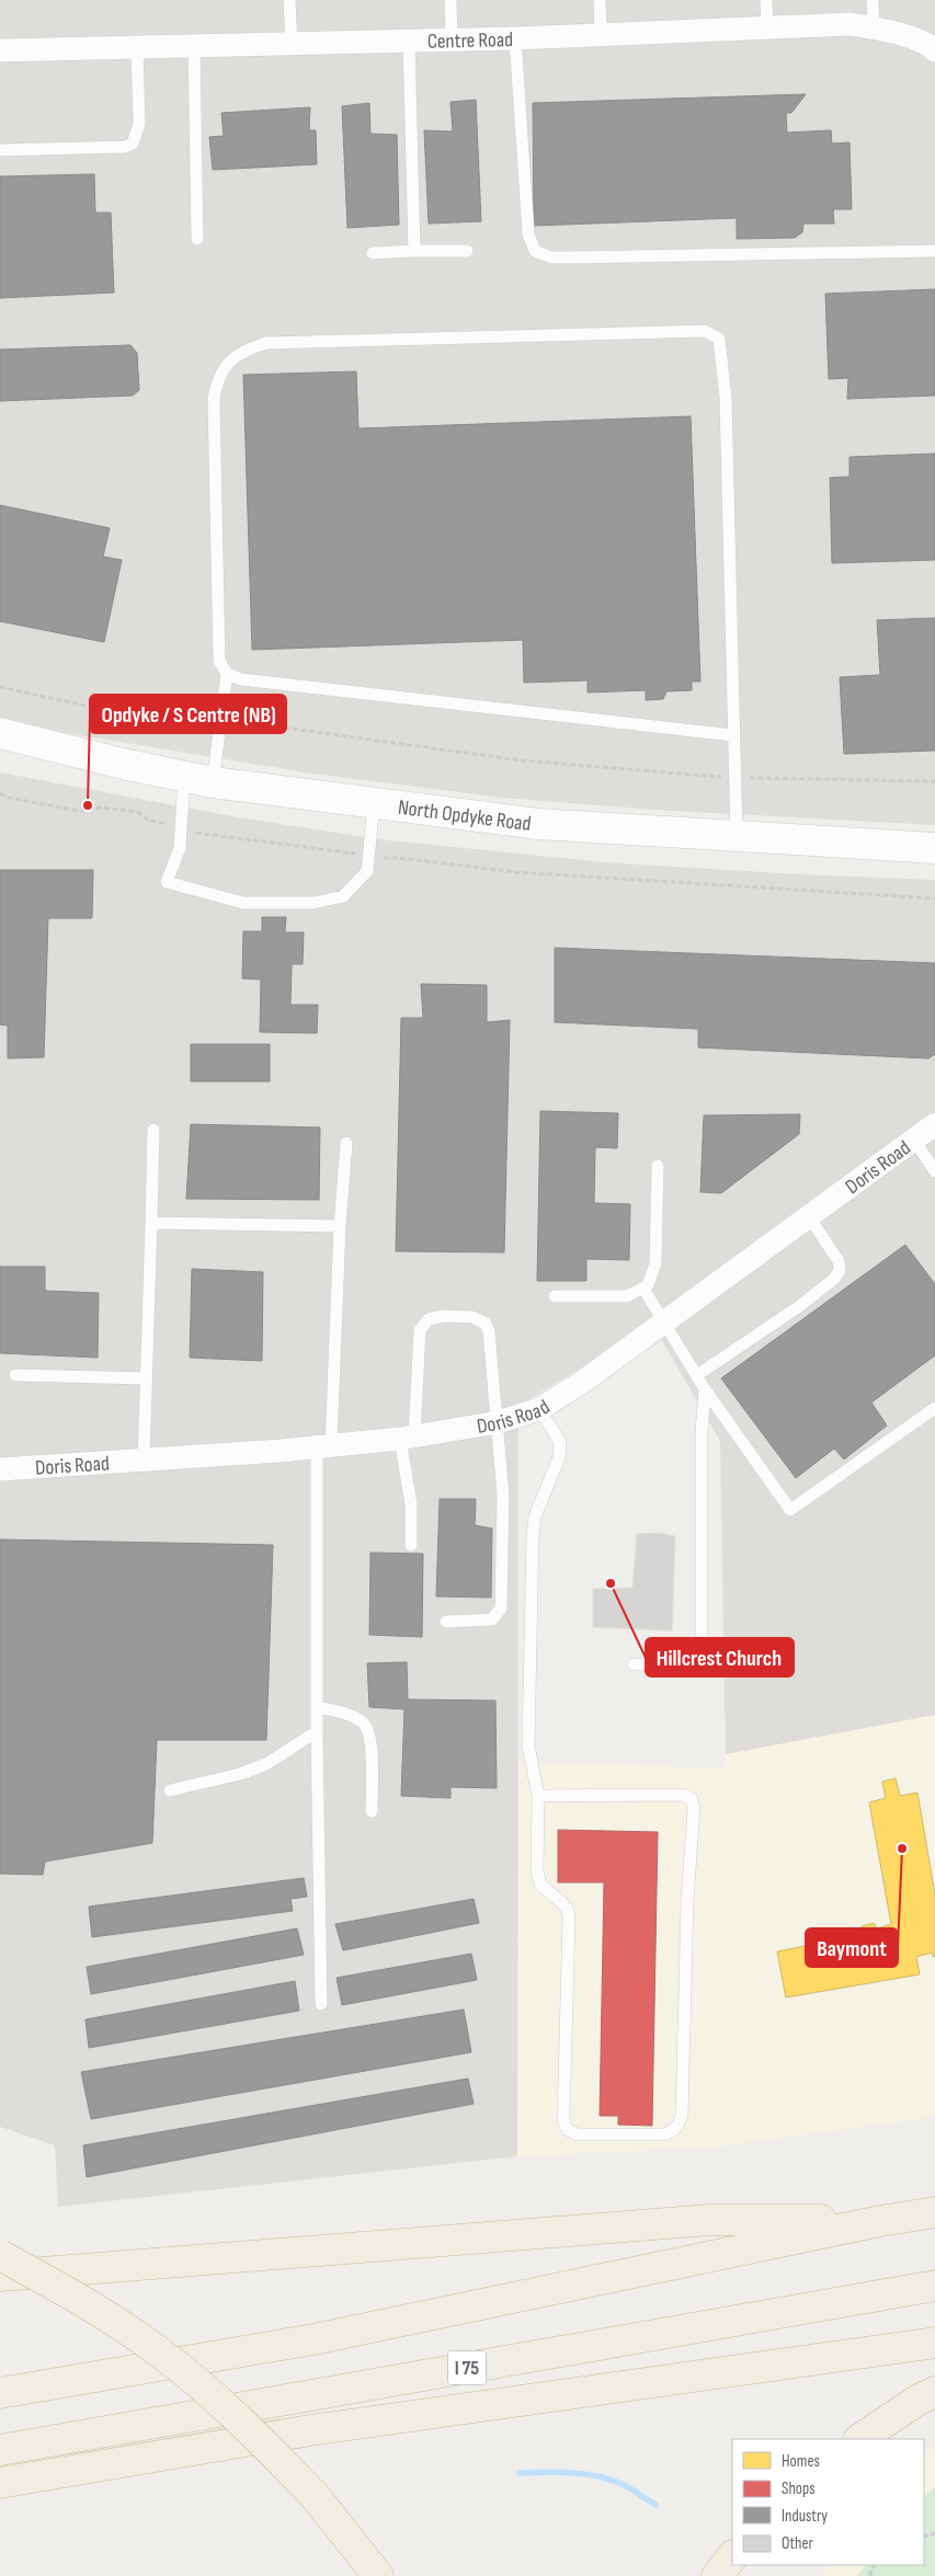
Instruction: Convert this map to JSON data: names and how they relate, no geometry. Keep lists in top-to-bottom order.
{
  "streets": {
    "highway": ["I 75"],
    "main road": ["North Opdyke Road"],
    "street": ["Centre Road", "Doris Road"]
  },
  "places": ["Opdyke / S Centre (NB)", "Hillcrest Church", "Baymont"],
  "legend": [
    "Homes",
    "Shops",
    "Industry",
    "Other"
  ]
}
